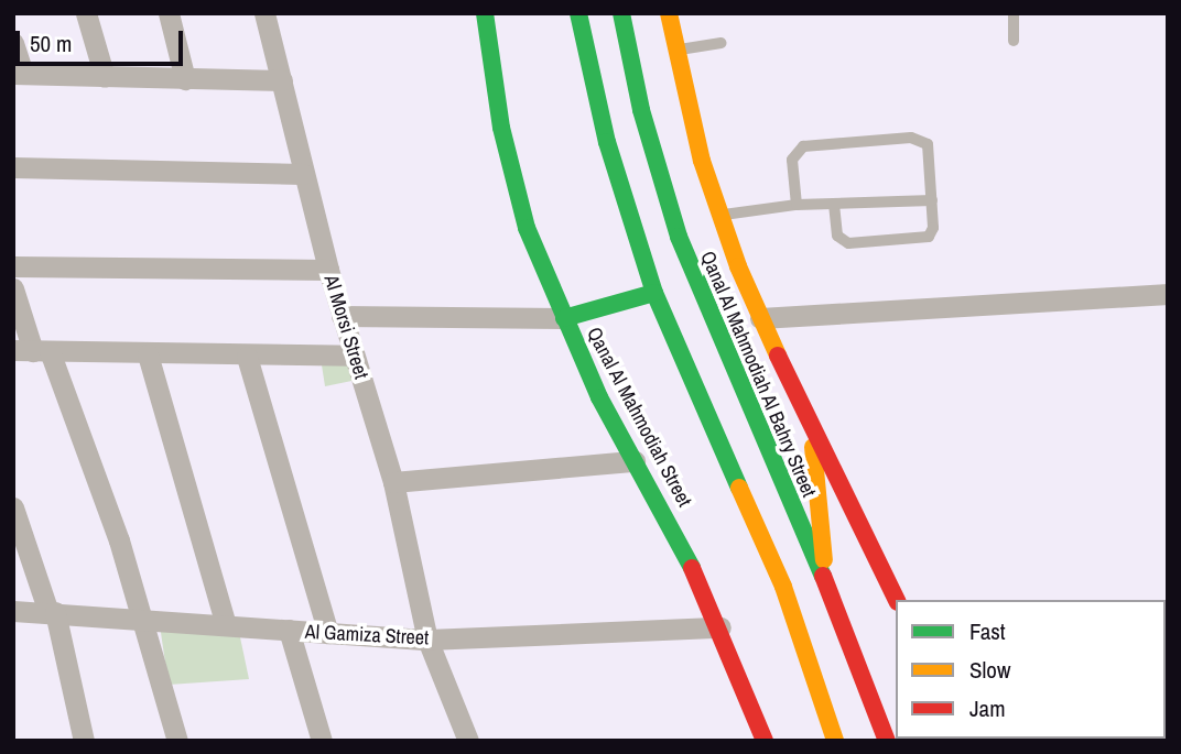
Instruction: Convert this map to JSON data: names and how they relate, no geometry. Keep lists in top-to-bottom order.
{
  "streets": {
    "main road": ["Qanal Al Mahmodiah Al Bahry Street", "Qanal Al Mahmodiah Street"],
    "street": ["Al Morsi Street", "Al Gamiza Street"]
  },
  "crossings": [
    ["Al Morsi Street", "Al Gamiza Street"],
    ["Qanal Al Mahmodiah Street", "Al Gamiza Street"]
  ],
  "legend": ["Fast", "Slow", "Jam"],
  "scale_bar": "50 m"
}
